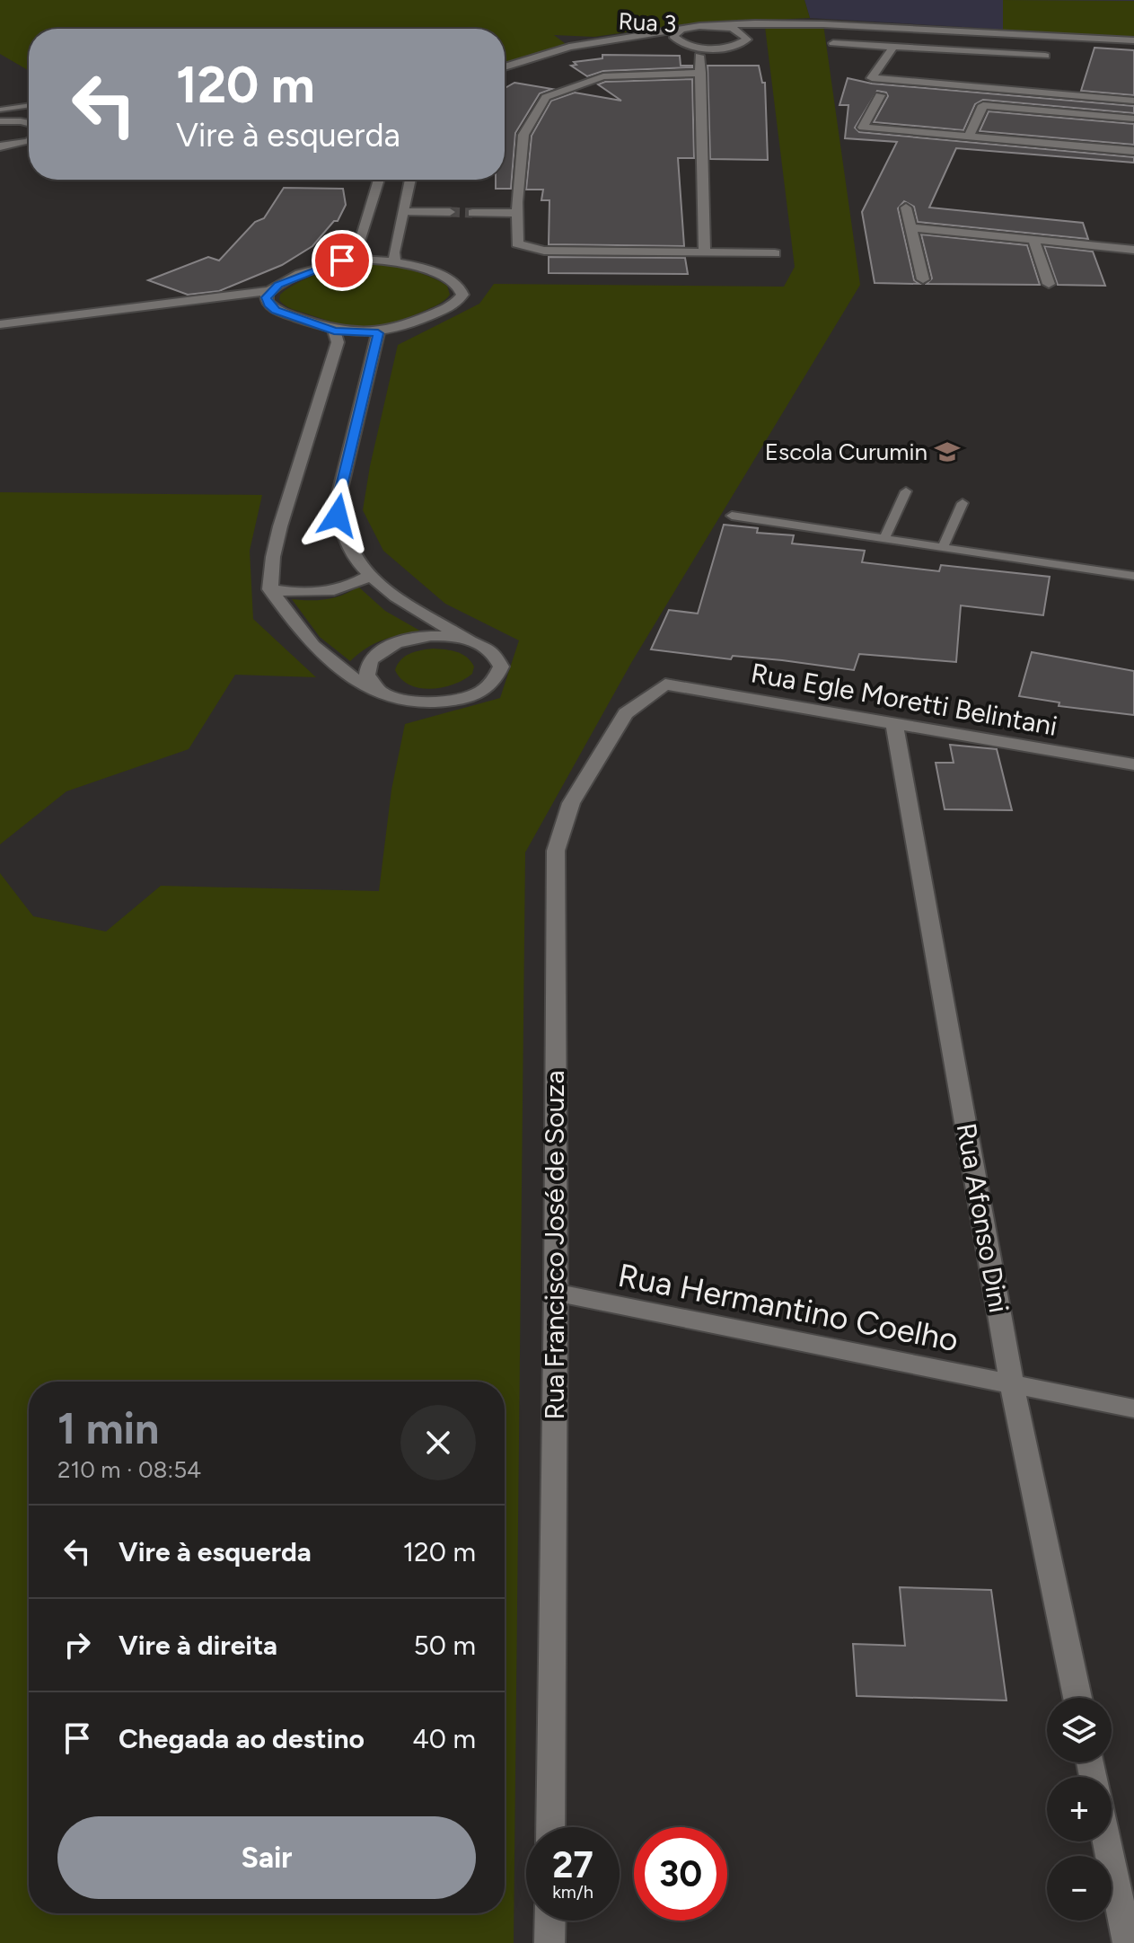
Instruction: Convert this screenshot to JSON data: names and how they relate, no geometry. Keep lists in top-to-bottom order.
{
  "streets": {
    "street": [
      "Rua 3",
      "Rua Egle Moretti Belintani",
      "Rua Afonso Dini",
      "Rua Francisco José de Souza",
      "Rua Hermantino Coelho"
    ]
  },
  "crossings": [
    ["Rua Egle Moretti Belintani", "Rua Afonso Dini"],
    ["Rua Egle Moretti Belintani", "Rua Francisco José de Souza"],
    ["Rua Afonso Dini", "Rua Hermantino Coelho"],
    ["Rua Francisco José de Souza", "Rua Hermantino Coelho"]
  ],
  "places": {
    "school or university": ["Escola Curumin"]
  },
  "page": {
    "turn": ["120 m", "Vire à esquerda"],
    "heading": ["1 min", "210 m · 08:54"],
    "list": [
      {
        "name": "Vire à esquerda",
        "value": "120 m"
      },
      {
        "name": "Vire à direita",
        "value": "50 m"
      },
      {
        "name": "Chegada ao destino",
        "value": "40 m"
      }
    ],
    "map_buttons": ["+", "−"],
    "buttons": "Sair",
    "speed": "27 km/h",
    "limit": "30"
  }
}
